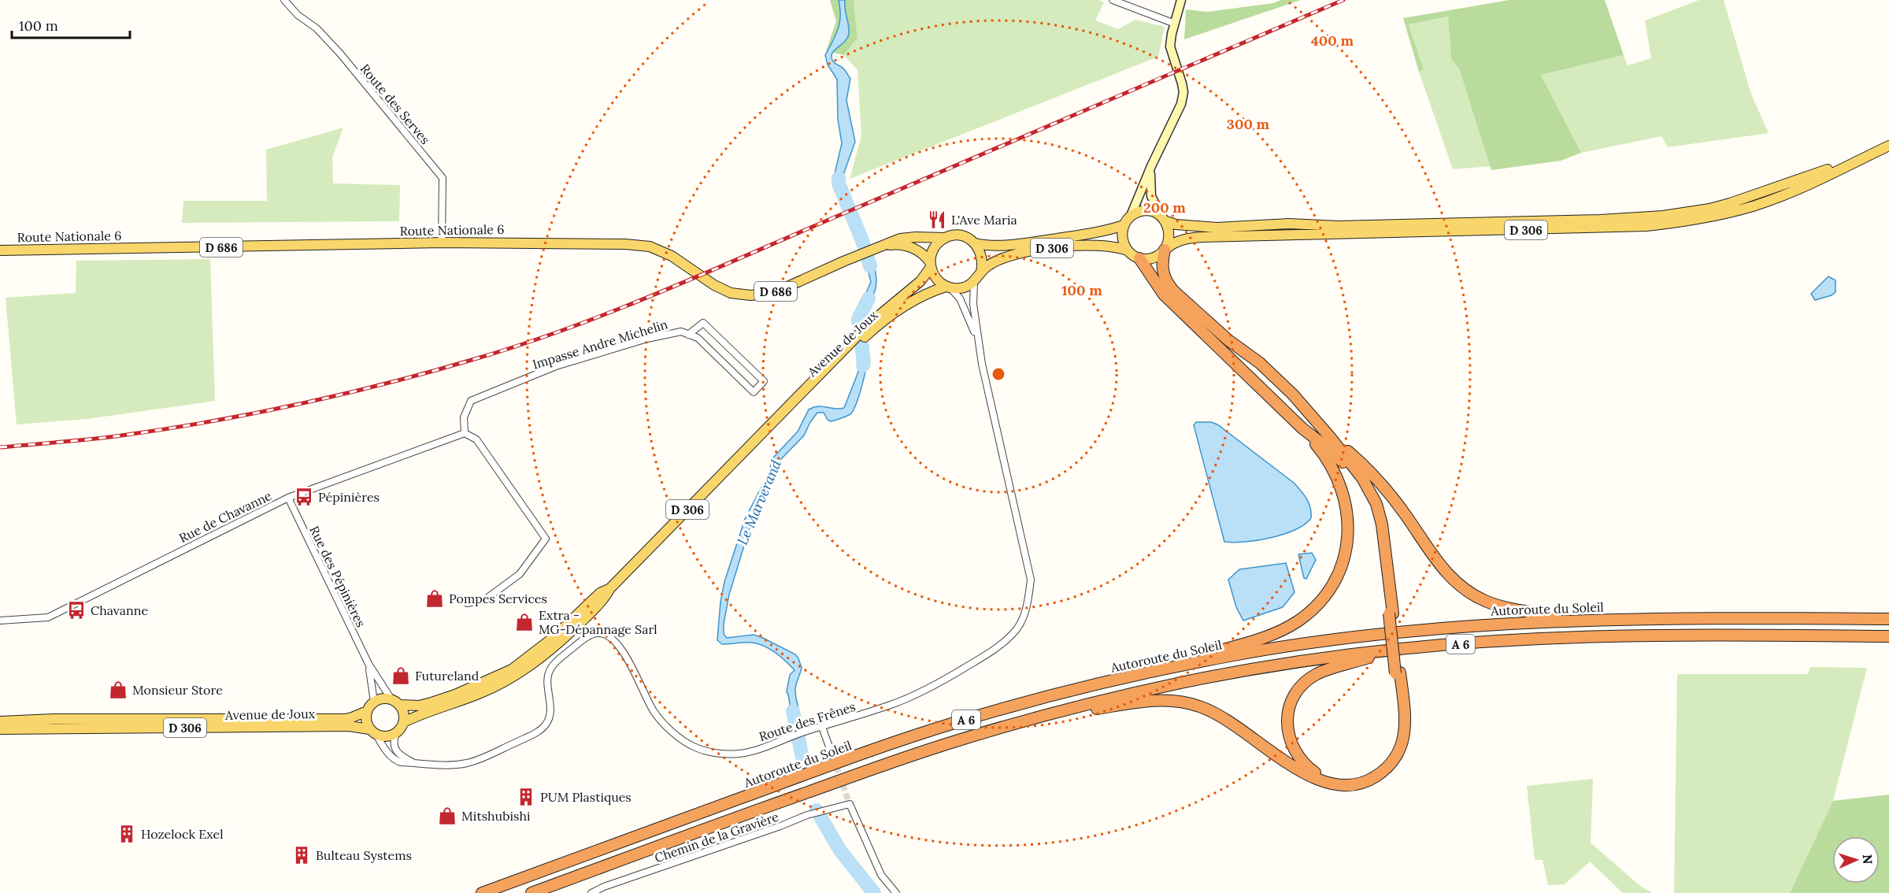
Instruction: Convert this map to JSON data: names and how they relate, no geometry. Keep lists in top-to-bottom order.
{
  "streets": {
    "highway": ["Autoroute du Soleil", "A 6"],
    "main road": [
      "Route Nationale 6",
      "D 306",
      "D 686",
      "Avenue de Joux"
    ],
    "street": [
      "Route des Serves",
      "Impasse Andre Michelin",
      "Rue de Chavanne",
      "Rue des Pépinières",
      "Route des Frênes",
      "Chemin de la Gravière"
    ]
  },
  "crossings": [
    ["Route des Serves", "Route Nationale 6"],
    ["Route Nationale 6", "D 306"],
    ["Route Nationale 6", "Avenue de Joux"],
    ["Route Nationale 6", "Route des Frênes"],
    ["D 306", "Avenue de Joux"],
    ["D 306", "Route des Frênes"],
    ["Avenue de Joux", "Rue des Pépinières"],
    ["Avenue de Joux", "Route des Frênes"],
    ["Impasse Andre Michelin", "Rue de Chavanne"],
    ["Rue de Chavanne", "Rue des Pépinières"],
    ["Rue des Pépinières", "Route des Frênes"]
  ],
  "water": ["Le Marverand"],
  "places": {
    "restaurant": ["L'Ave Maria"],
    "bus stop": ["Pépinières", "Chavanne"],
    "shop": [
      "Pompes Services",
      "Extra - MG-Dépannage Sarl",
      "Futureland",
      "Monsieur Store",
      "Mitshubishi"
    ],
    "building": ["PUM Plastiques", "Hozelock Exel", "Bulteau Systems"]
  },
  "scale_bar": "100 m",
  "north": "right",
  "rings": [
    "400 m",
    "300 m",
    "200 m",
    "100 m"
  ]
}
